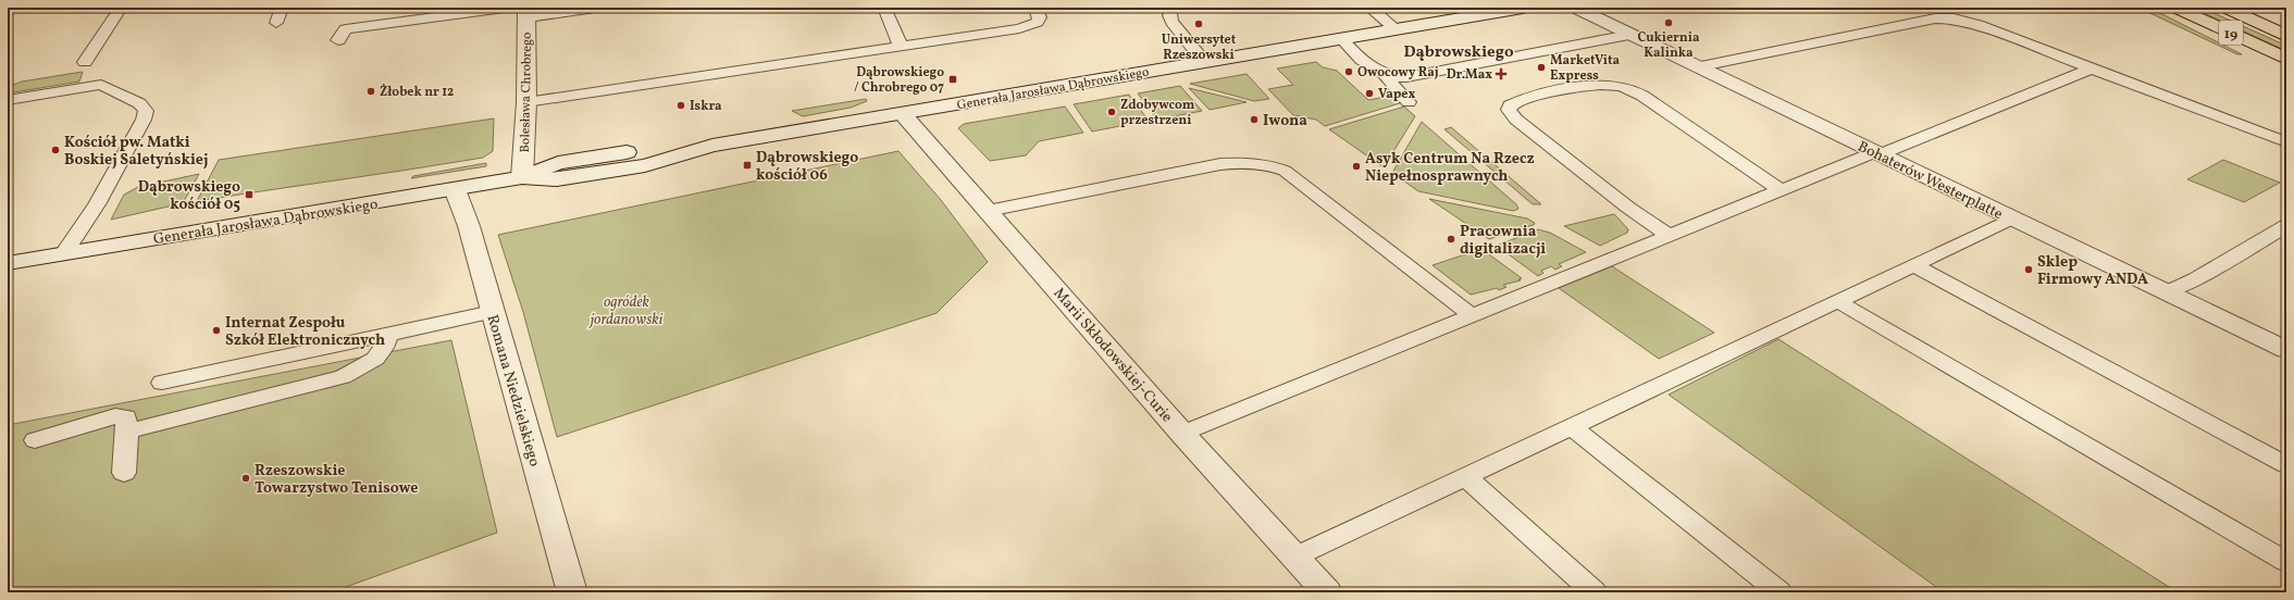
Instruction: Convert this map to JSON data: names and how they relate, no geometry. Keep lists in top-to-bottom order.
{
  "streets": {
    "main road": ["19"],
    "street": [
      "Generała Jarosława Dąbrowskiego",
      "Bolesława Chrobrego",
      "Bohaterów Westerplatte",
      "Marii Skłodowskiej-Curie",
      "Romana Niedzielskiego"
    ]
  },
  "crossings": [
    ["Generała Jarosława Dąbrowskiego", "Bolesława Chrobrego"],
    ["Generała Jarosława Dąbrowskiego", "Marii Skłodowskiej-Curie"],
    ["Generała Jarosława Dąbrowskiego", "Romana Niedzielskiego"]
  ],
  "districts": ["Dąbrowskiego"],
  "parks": ["ogródek jordanowski"],
  "places": {
    "other": [
      "Cukiernia Kalinka",
      "Uniwersytet Rzeszowski",
      "MarketVita Express",
      "Owocowy Raj",
      "Żłobek nr 12",
      "Vapex",
      "Iskra",
      "Zdobywcom przestrzeni",
      "Iwona",
      "Kościół pw. Matki Boskiej Saletyńskiej",
      "Asyk Centrum Na Rzecz Niepełnosprawnych",
      "Pracownia digitalizacji",
      "Sklep Firmowy ANDA",
      "Internat Zespołu Szkół Elektronicznych",
      "Rzeszowskie Towarzystwo Tenisowe"
    ],
    "health": ["Dr.Max"],
    "transit": ["Dąbrowskiego / Chrobrego 07", "Dąbrowskiego kościół 06", "Dąbrowskiego kościół 05"]
  }
}
